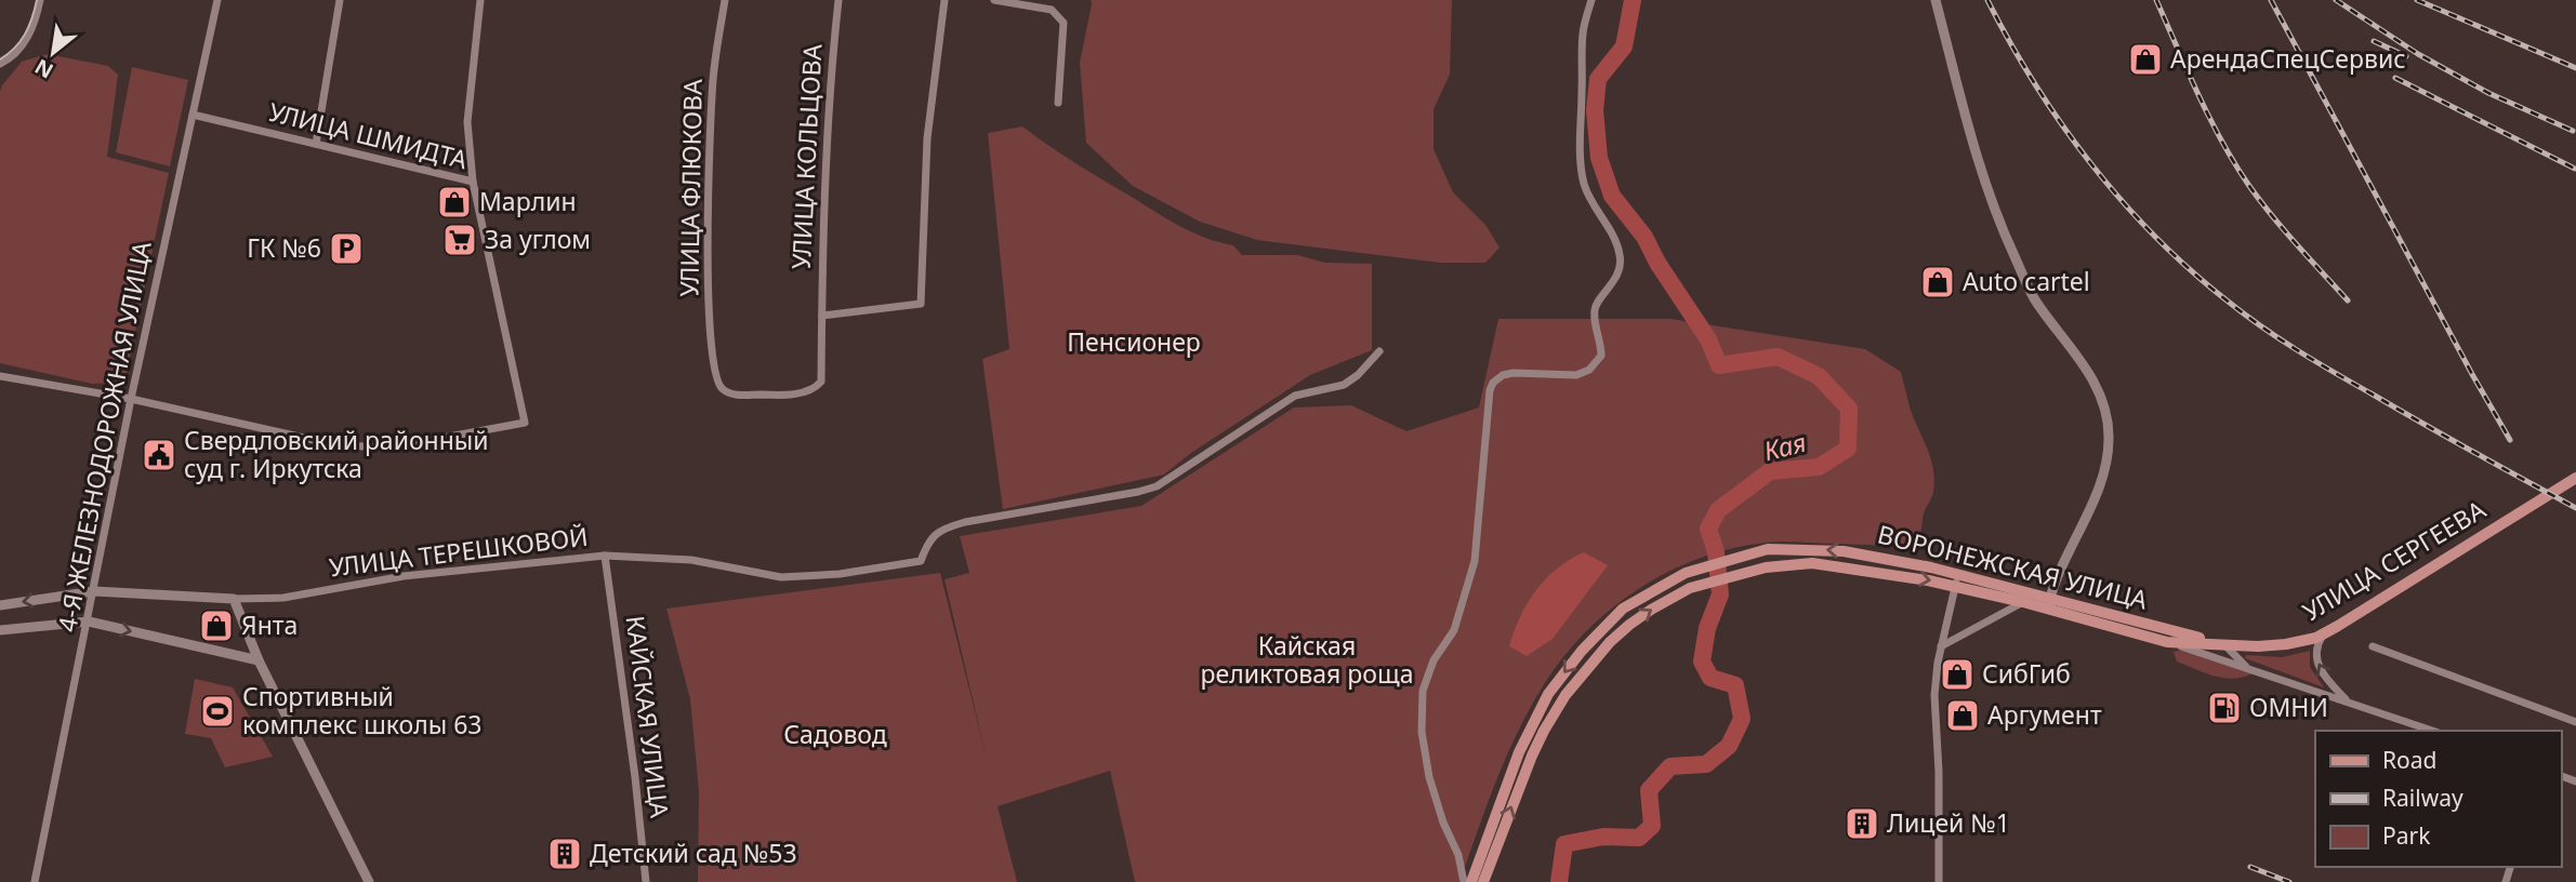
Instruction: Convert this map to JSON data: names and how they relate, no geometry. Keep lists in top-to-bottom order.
{
  "streets": {
    "main road": ["УЛИЦА СЕРГЕЕВА", "ВОРОНЕЖСКАЯ УЛИЦА"],
    "street": [
      "УЛИЦА ШМИДТА",
      "УЛИЦА КОЛЬЦОВА",
      "УЛИЦА ФЛЮКОВА",
      "4-Я ЖЕЛЕЗНОДОРОЖНАЯ УЛИЦА",
      "УЛИЦА ТЕРЕШКОВОЙ",
      "КАЙСКАЯ УЛИЦА"
    ]
  },
  "crossings": [
    ["УЛИЦА ШМИДТА", "4-Я ЖЕЛЕЗНОДОРОЖНАЯ УЛИЦА"],
    ["УЛИЦА КОЛЬЦОВА", "УЛИЦА ФЛЮКОВА"],
    ["4-Я ЖЕЛЕЗНОДОРОЖНАЯ УЛИЦА", "УЛИЦА ТЕРЕШКОВОЙ"],
    ["УЛИЦА ТЕРЕШКОВОЙ", "КАЙСКАЯ УЛИЦА"],
    ["УЛИЦА СЕРГЕЕВА", "ВОРОНЕЖСКАЯ УЛИЦА"]
  ],
  "water": ["Кая"],
  "parks": ["Пенсионер", "Кайская реликтовая роща", "Садовод"],
  "places": {
    "shop": [
      "АрендаСпецСервис",
      "Марлин",
      "Auto cartel",
      "Янта",
      "СибГиб",
      "Аргумент"
    ],
    "supermarket": ["За углом"],
    "parking": ["ГК №6"],
    "public building": ["Свердловский районный суд г. Иркутска"],
    "fuel station": ["ОМНИ"],
    "sports": ["Спортивный комплекс школы 63"],
    "building": ["Лицей №1", "Детский сад №53"]
  },
  "legend": ["Road", "Railway", "Park"],
  "north": "bottom left"
}
